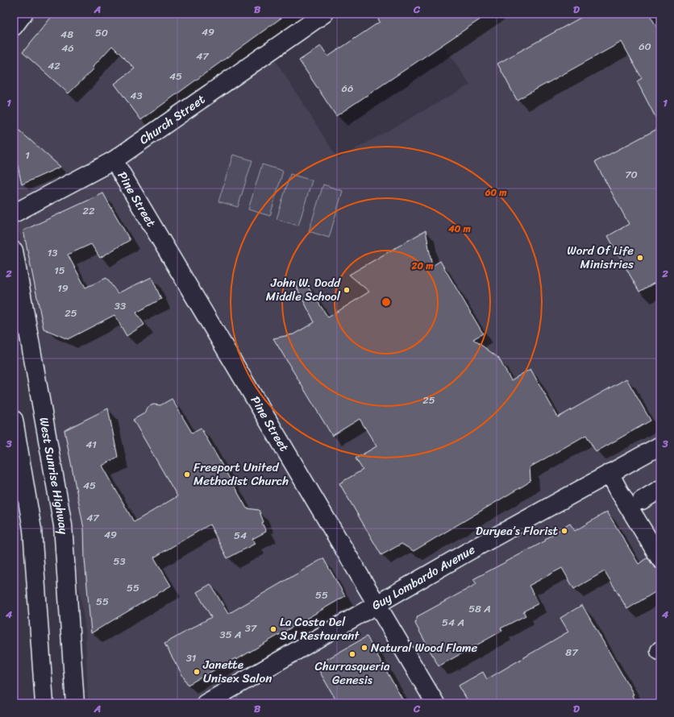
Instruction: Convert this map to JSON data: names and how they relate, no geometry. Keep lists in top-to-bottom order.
{
  "streets": {
    "main road": [
      "Church Street",
      "Pine Street",
      "West Sunrise Highway",
      "Guy Lombardo Avenue"
    ]
  },
  "crossings": [
    ["Church Street", "Pine Street"],
    ["Pine Street", "Guy Lombardo Avenue"]
  ],
  "places": [
    "Word Of Life Ministries",
    "John W. Dodd Middle School",
    "Freeport United Methodist Church",
    "Duryea’s Florist",
    "La Costa Del Sol Restaurant",
    "Natural Wood Flame",
    "Churrasqueria Genesis",
    "Janette Unisex Salon"
  ],
  "house_numbers": [
    "49",
    "50",
    "48",
    "60",
    "46",
    "47",
    "42",
    "45",
    "66",
    "43",
    "1",
    "70",
    "22",
    "13",
    "15",
    "19",
    "33",
    "25",
    "25",
    "41",
    "45",
    "47",
    "49",
    "54",
    "53",
    "55",
    "55",
    "55",
    "58 A",
    "54 A",
    "37",
    "35 A",
    "87",
    "31"
  ],
  "grid": {
    "columns": [
      "A",
      "B",
      "C",
      "D"
    ],
    "rows": [
      "1",
      "2",
      "3",
      "4"
    ]
  },
  "rings": ["60 m", "40 m", "20 m"]
}
